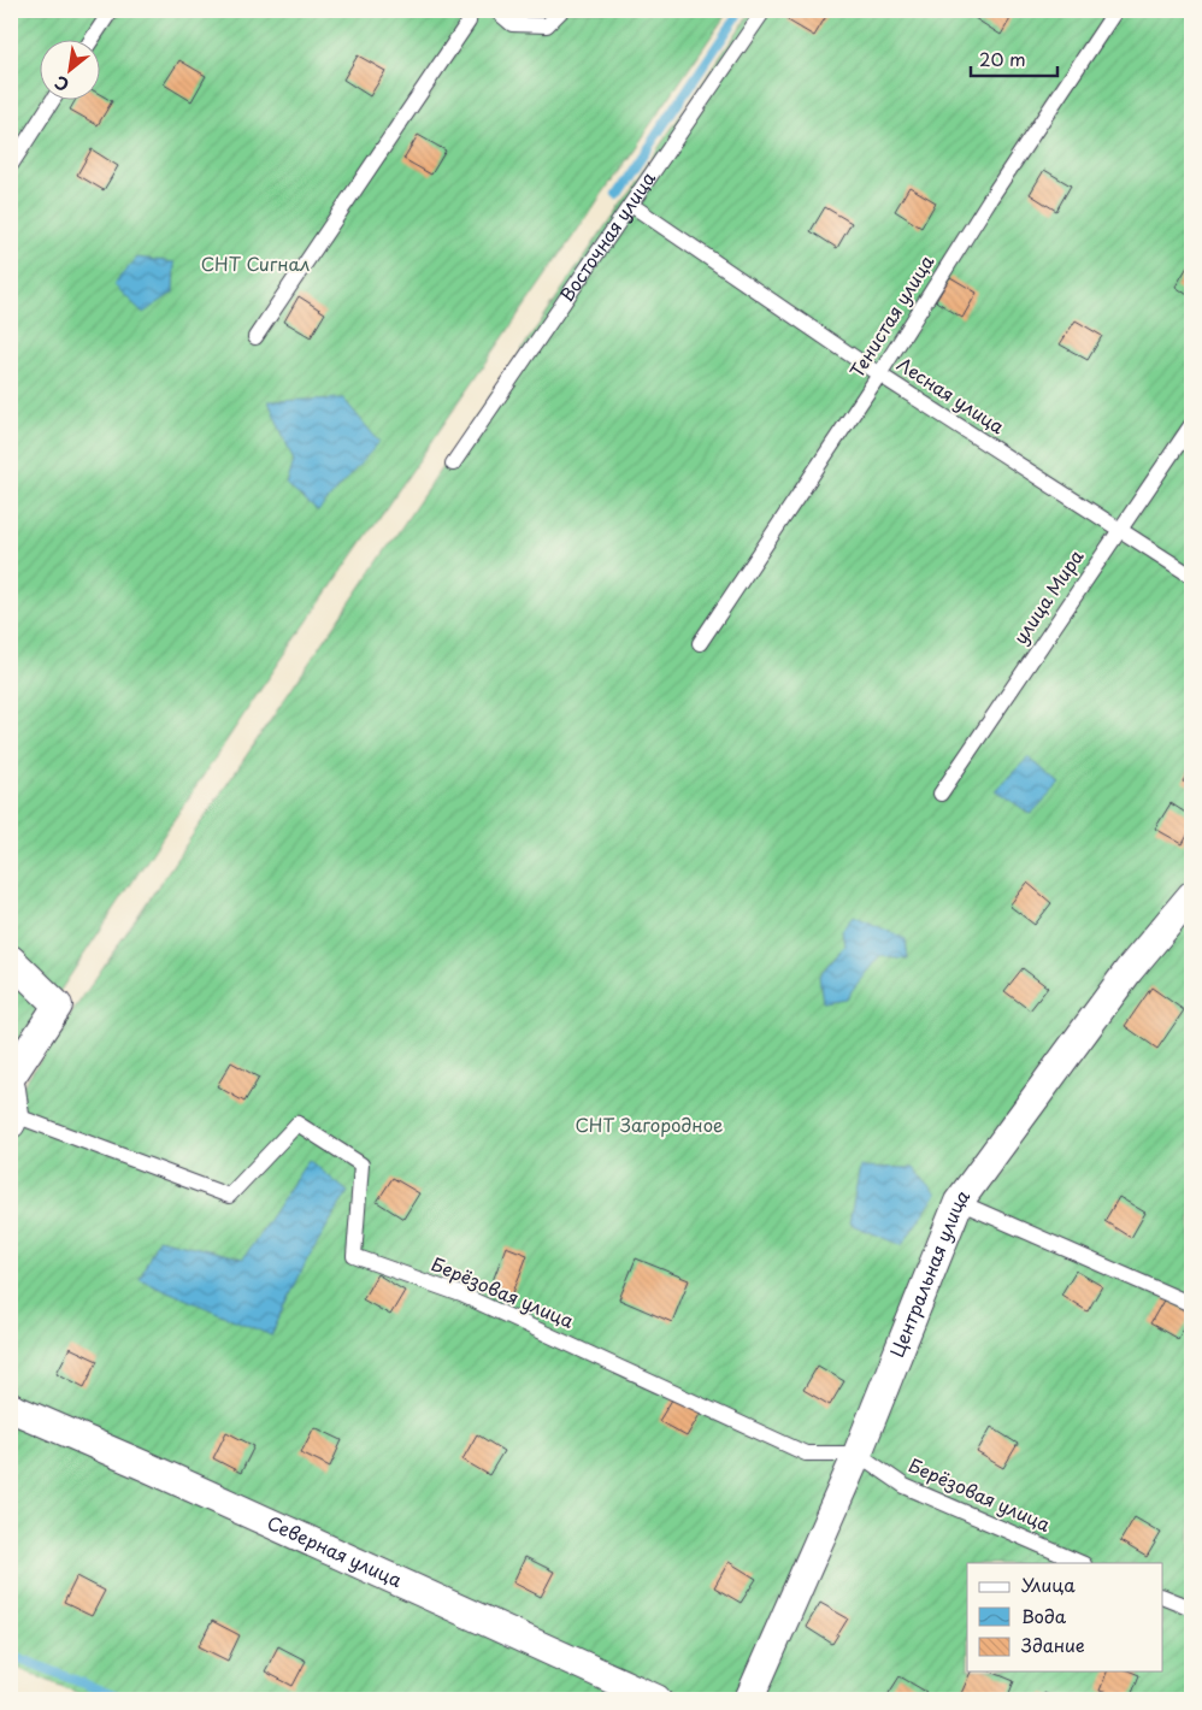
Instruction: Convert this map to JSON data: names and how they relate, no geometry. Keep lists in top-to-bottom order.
{
  "streets": {
    "street": ["Центральная улица", "Северная улица"],
    "lane": [
      "Восточная улица",
      "Тенистая улица",
      "Лесная улица",
      "улица Мира",
      "Берёзовая улица"
    ]
  },
  "crossings": [
    ["Восточная улица", "Лесная улица"],
    ["Тенистая улица", "Лесная улица"],
    ["Лесная улица", "улица Мира"],
    ["Центральная улица", "Берёзовая улица"]
  ],
  "parks": ["СНТ Сигнал", "СНТ Загородное"],
  "legend": ["Улица", "Вода", "Здание"],
  "scale_bar": "20 m",
  "north": "bottom left"
}
